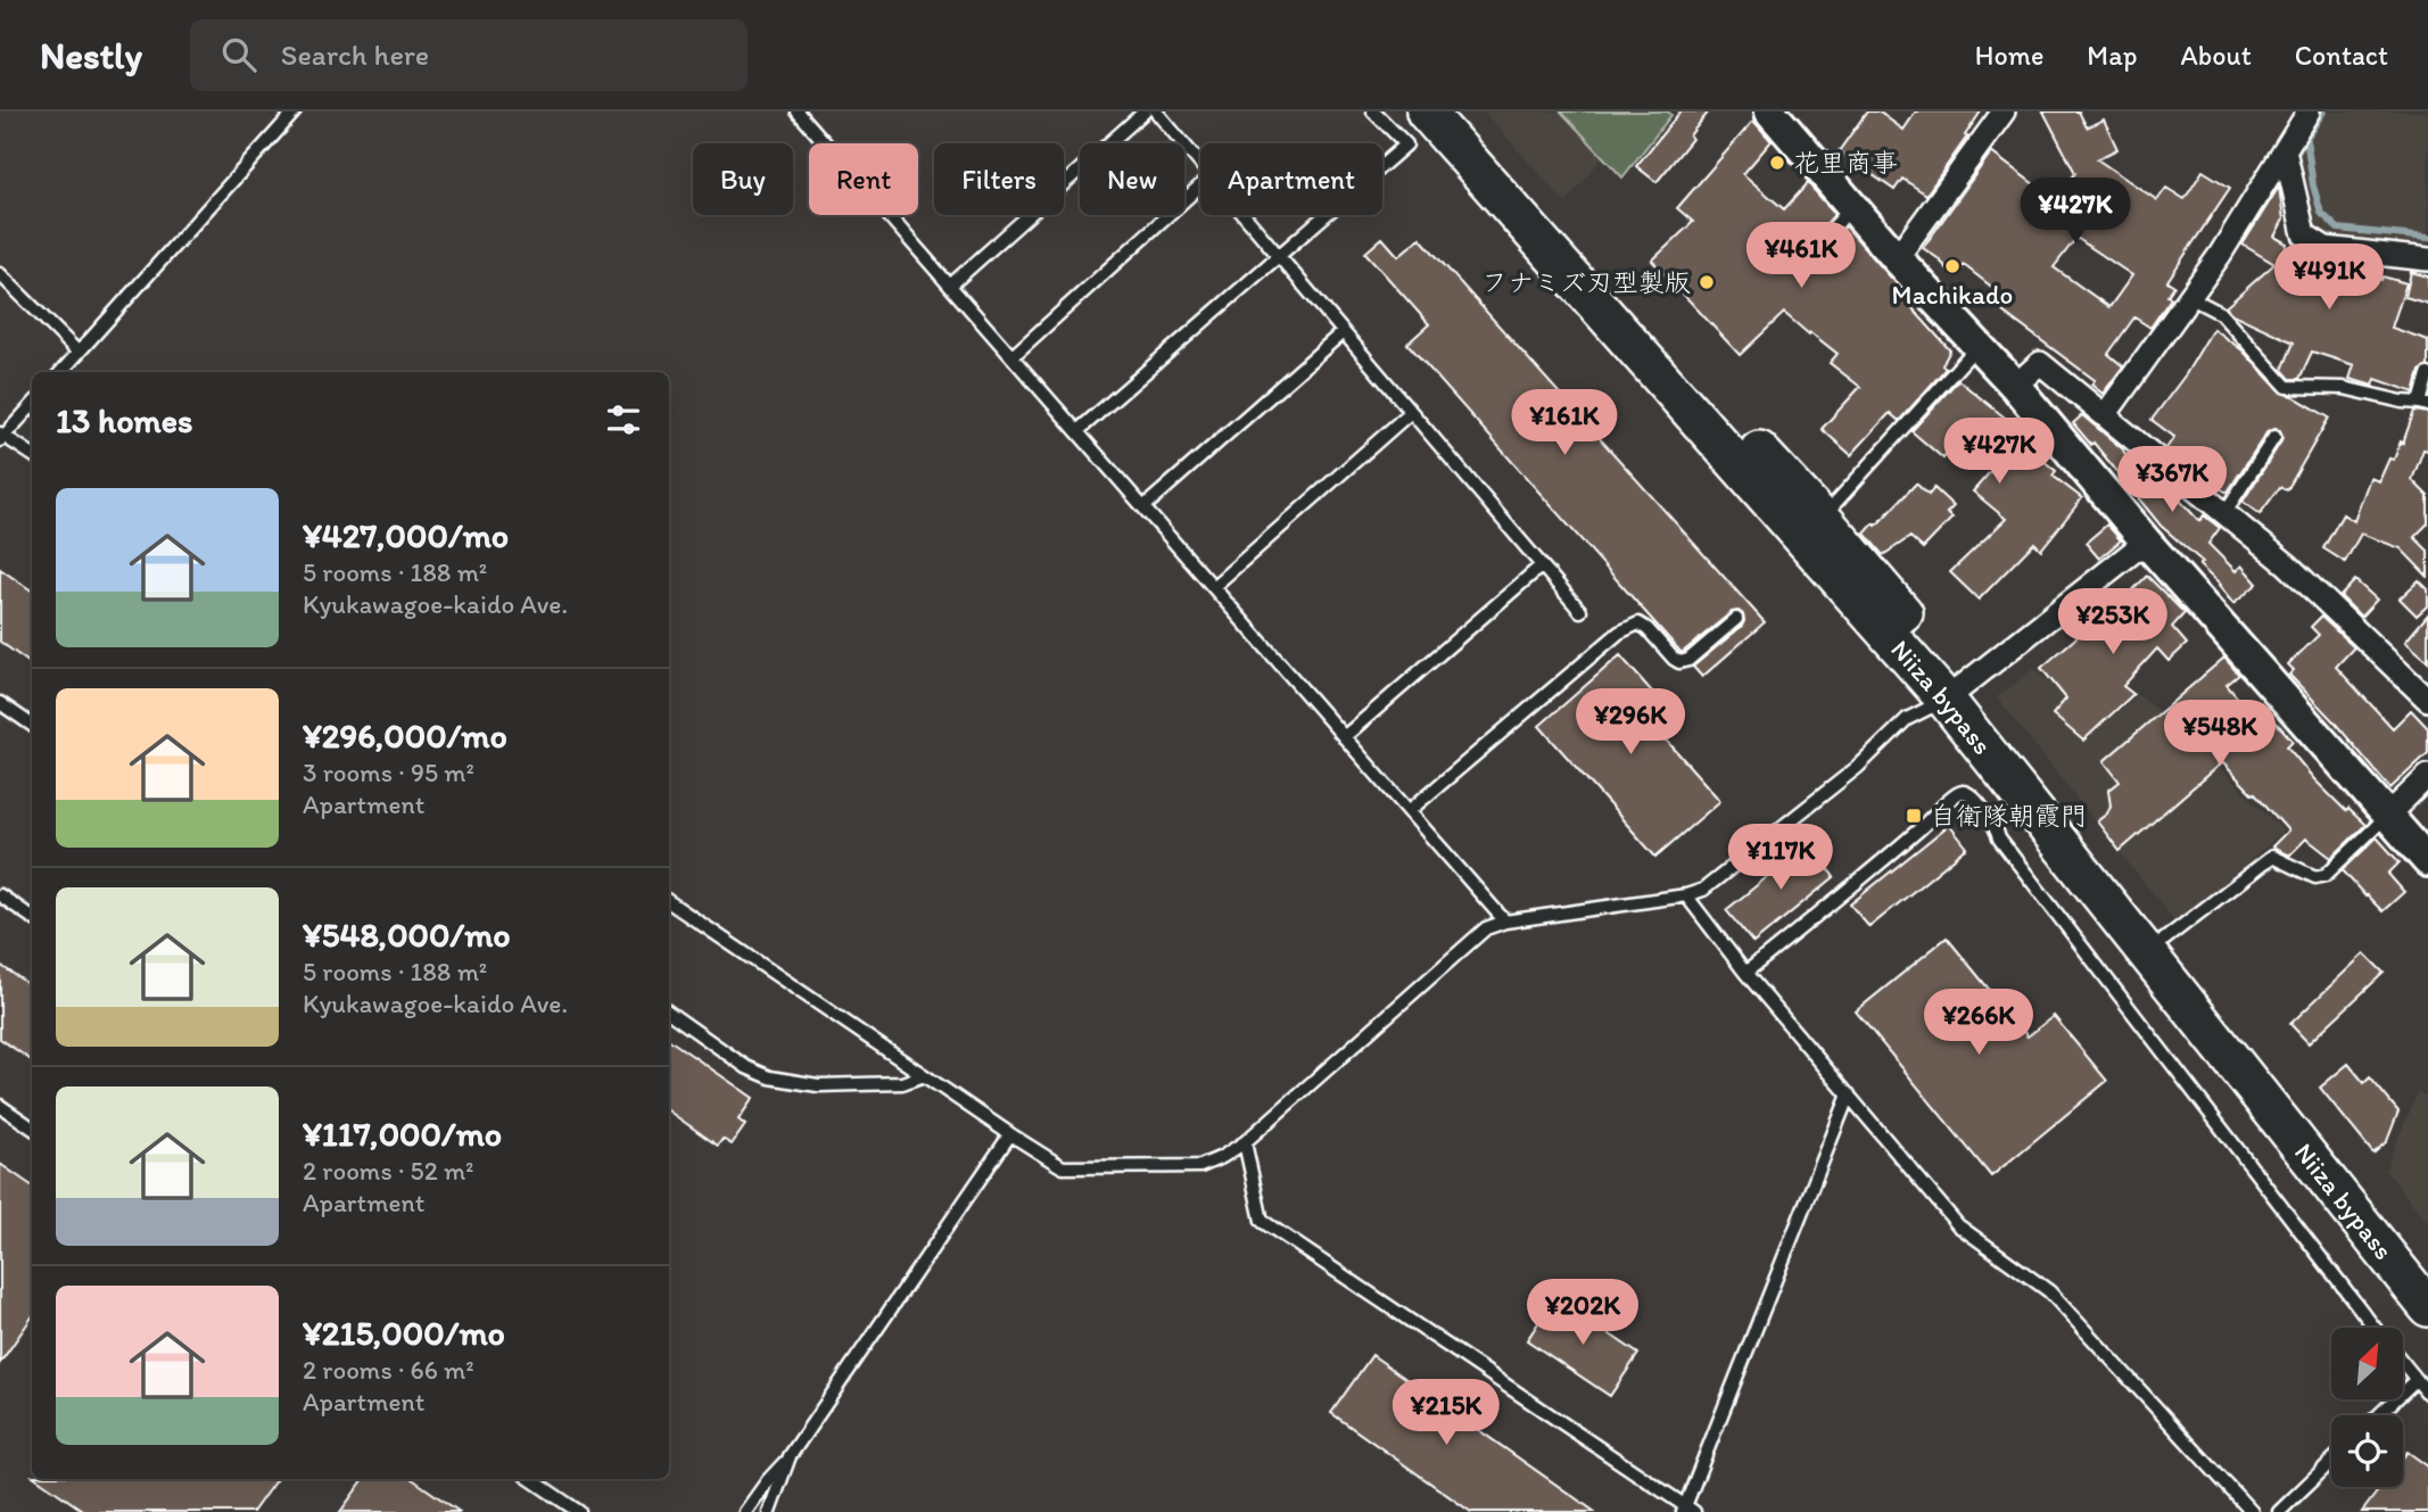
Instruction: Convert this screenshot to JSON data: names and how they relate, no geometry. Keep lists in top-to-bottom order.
{
  "streets": {
    "highway": ["Niiza bypass"]
  },
  "places": {
    "other": ["花里商事", "Machikado", "フナミズ刃型製版"],
    "transit": ["自衛隊朝霞門"]
  },
  "north": "top right",
  "page": {
    "header": "Nestly",
    "search": "Search here",
    "nav": [
      "Home",
      "Map",
      "About",
      "Contact"
    ],
    "chip": [
      "Buy",
      "Rent",
      "Filters",
      "New",
      "Apartment"
    ],
    "price": [
      "¥427K",
      "¥461K",
      "¥491K",
      "¥161K",
      "¥427K",
      "¥367K",
      "¥253K",
      "¥296K",
      "¥548K",
      "¥117K",
      "¥266K",
      "¥202K",
      "¥215K"
    ],
    "heading": "13 homes",
    "list": [
      {
        "name": "¥427,000/mo",
        "note": "5 rooms · 188 m² · Kyukawagoe-kaido Ave."
      },
      {
        "name": "¥296,000/mo",
        "note": "3 rooms · 95 m² · Apartment"
      },
      {
        "name": "¥548,000/mo",
        "note": "5 rooms · 188 m² · Kyukawagoe-kaido Ave."
      },
      {
        "name": "¥117,000/mo",
        "note": "2 rooms · 52 m² · Apartment"
      },
      {
        "name": "¥215,000/mo",
        "note": "2 rooms · 66 m² · Apartment"
      }
    ]
  }
}
